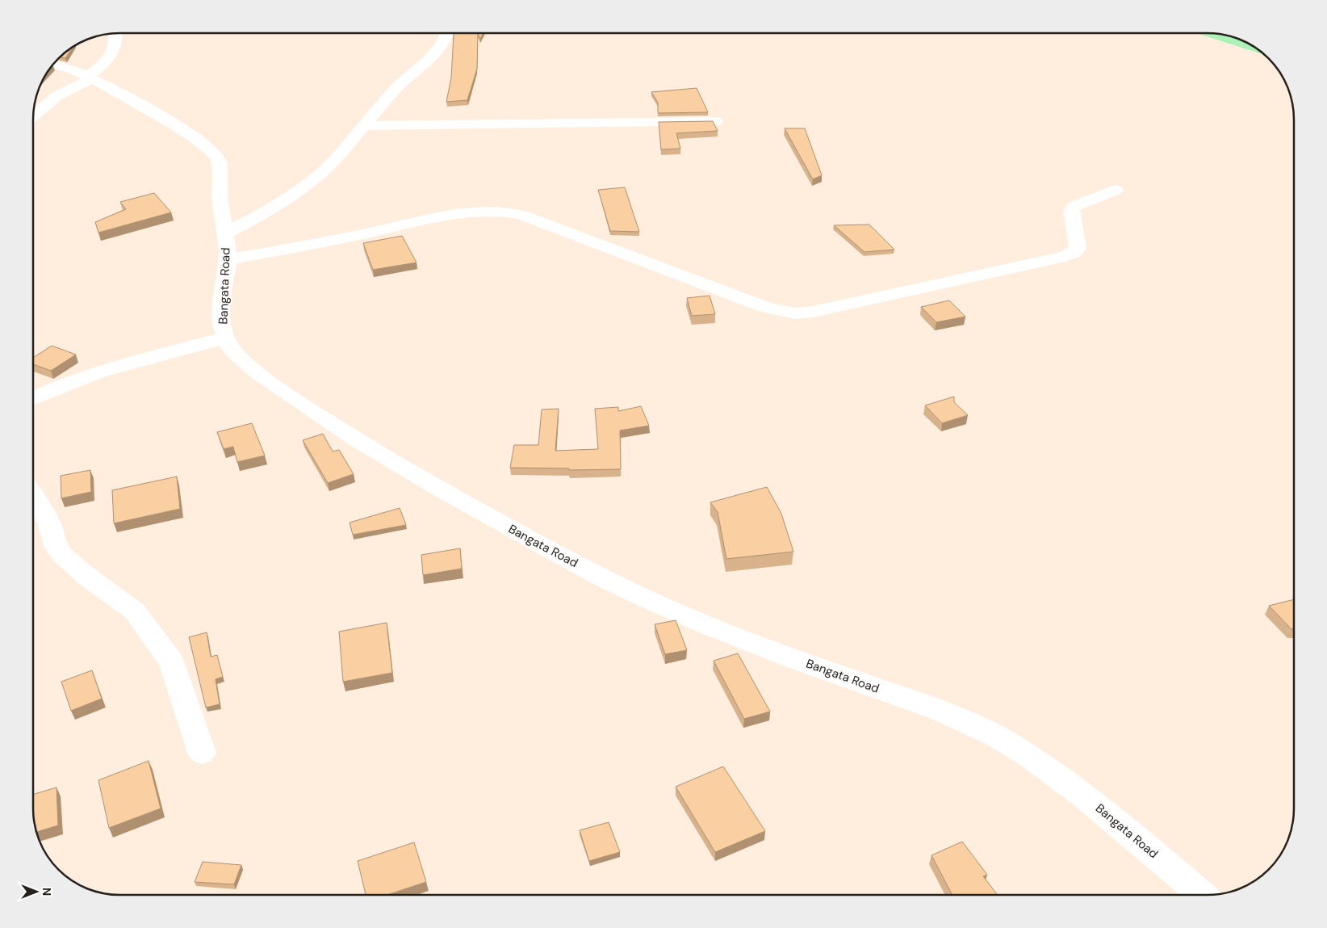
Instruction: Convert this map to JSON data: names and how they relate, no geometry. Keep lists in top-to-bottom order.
{
  "streets": {
    "street": ["Bangata Road"]
  },
  "north": "right"
}
